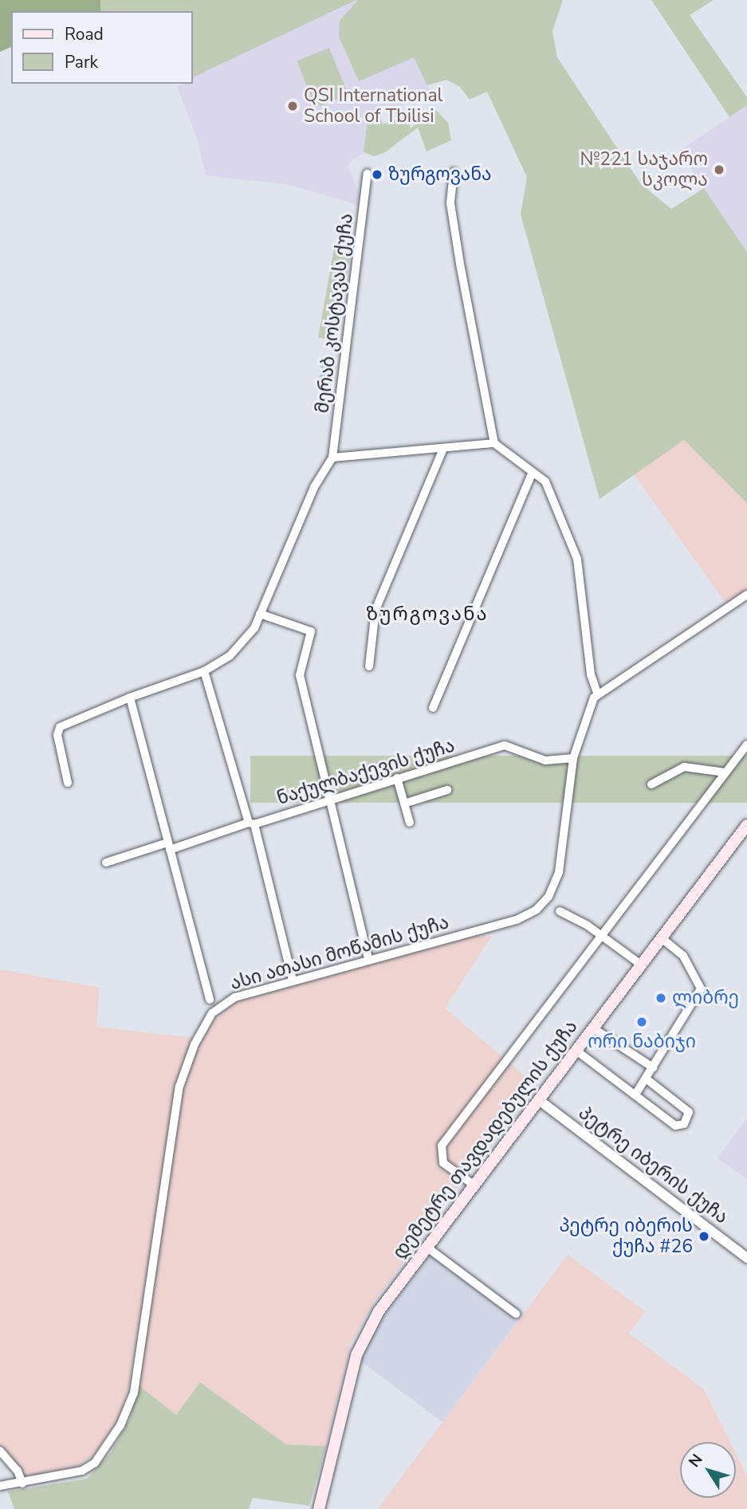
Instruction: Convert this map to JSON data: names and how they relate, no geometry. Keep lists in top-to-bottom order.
{
  "streets": {
    "main road": ["დემეტრე თავდადებულის ქუჩა"],
    "street": [
      "მერაბ კოსტავას ქუჩა",
      "ნაქულბაქევის ქუჩა",
      "ასი ათასი მოწამის ქუჩა",
      "პეტრე იბერის ქუჩა"
    ]
  },
  "crossings": [
    ["ნაქულბაქევის ქუჩა", "ასი ათასი მოწამის ქუჩა"],
    ["დემეტრე თავდადებულის ქუჩა", "პეტრე იბერის ქუჩა"]
  ],
  "districts": ["ზურგოვანა"],
  "places": [
    "QSI International School of Tbilisi",
    "№221 საჯარო სკოლა",
    "ზურგოვანა",
    "ლიბრე",
    "ორი ნაბიჯი",
    "პეტრე იბერის ქუჩა #26"
  ],
  "legend": ["Road", "Park"],
  "north": "top left"
}
